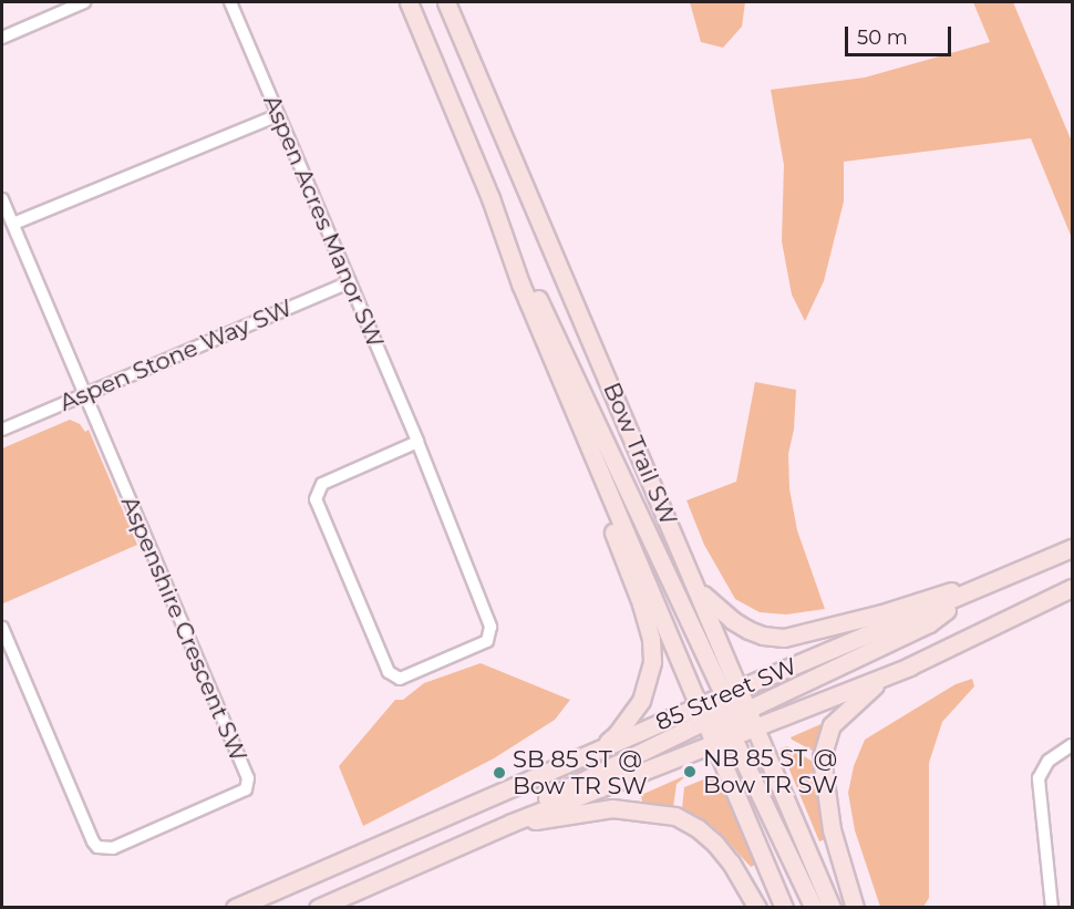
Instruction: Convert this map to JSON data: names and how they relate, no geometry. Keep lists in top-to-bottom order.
{
  "streets": {
    "main road": ["Bow Trail SW", "85 Street SW"],
    "street": ["Aspen Acres Manor SW", "Aspen Stone Way SW", "Aspenshire Crescent SW"]
  },
  "crossings": [
    ["Aspen Acres Manor SW", "Aspen Stone Way SW"],
    ["Aspen Stone Way SW", "Aspenshire Crescent SW"],
    ["Bow Trail SW", "85 Street SW"]
  ],
  "places": ["NB 85 ST @ Bow TR SW", "SB 85 ST @ Bow TR SW"],
  "scale_bar": "50 m"
}
